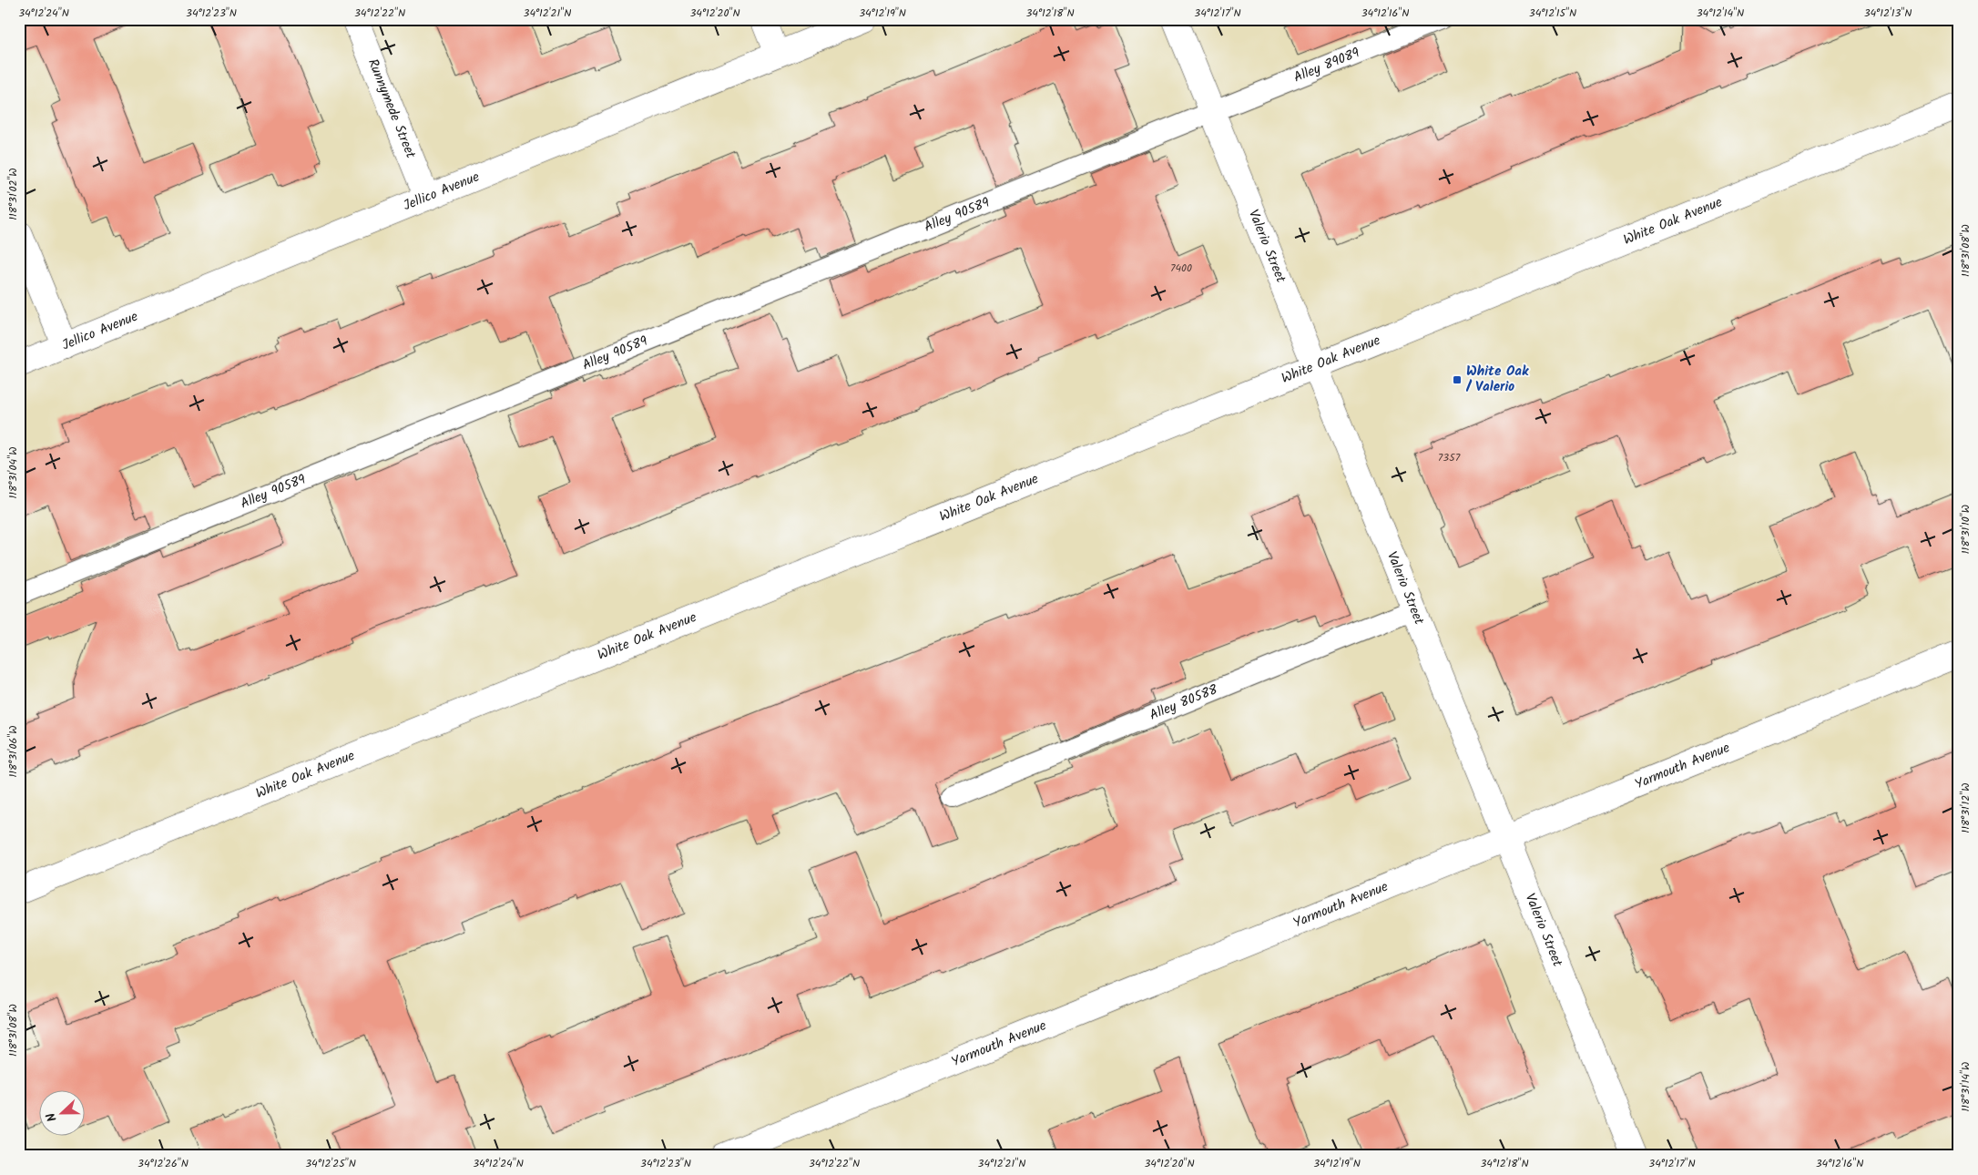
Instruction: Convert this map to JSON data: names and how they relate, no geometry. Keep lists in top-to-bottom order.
{
  "streets": {
    "street": [
      "Runnymede Street",
      "Jellico Avenue",
      "White Oak Avenue",
      "Valerio Street",
      "Yarmouth Avenue"
    ],
    "lane": ["Alley 89089", "Alley 90589", "Alley 80588"]
  },
  "crossings": [
    ["Alley 89089", "Alley 90589"],
    ["Alley 89089", "Valerio Street"],
    ["Runnymede Street", "Jellico Avenue"],
    ["Alley 90589", "Valerio Street"],
    ["White Oak Avenue", "Valerio Street"],
    ["Valerio Street", "Alley 80588"],
    ["Valerio Street", "Yarmouth Avenue"]
  ],
  "places": {
    "transit": ["White Oak / Valerio"]
  },
  "house_numbers": ["7400", "7357"],
  "north": "left",
  "coordinates": [
    "34°12'24\"N",
    "34°12'23\"N",
    "34°12'22\"N",
    "34°12'21\"N",
    "34°12'20\"N",
    "34°12'19\"N",
    "34°12'18\"N",
    "34°12'17\"N",
    "34°12'16\"N",
    "34°12'15\"N",
    "34°12'14\"N",
    "34°12'13\"N",
    "118°31'02\"W",
    "118°31'08\"W",
    "118°31'04\"W",
    "118°31'10\"W",
    "118°31'06\"W",
    "118°31'12\"W",
    "118°31'14\"W",
    "34°12'26\"N",
    "34°12'25\"N"
  ]
}
